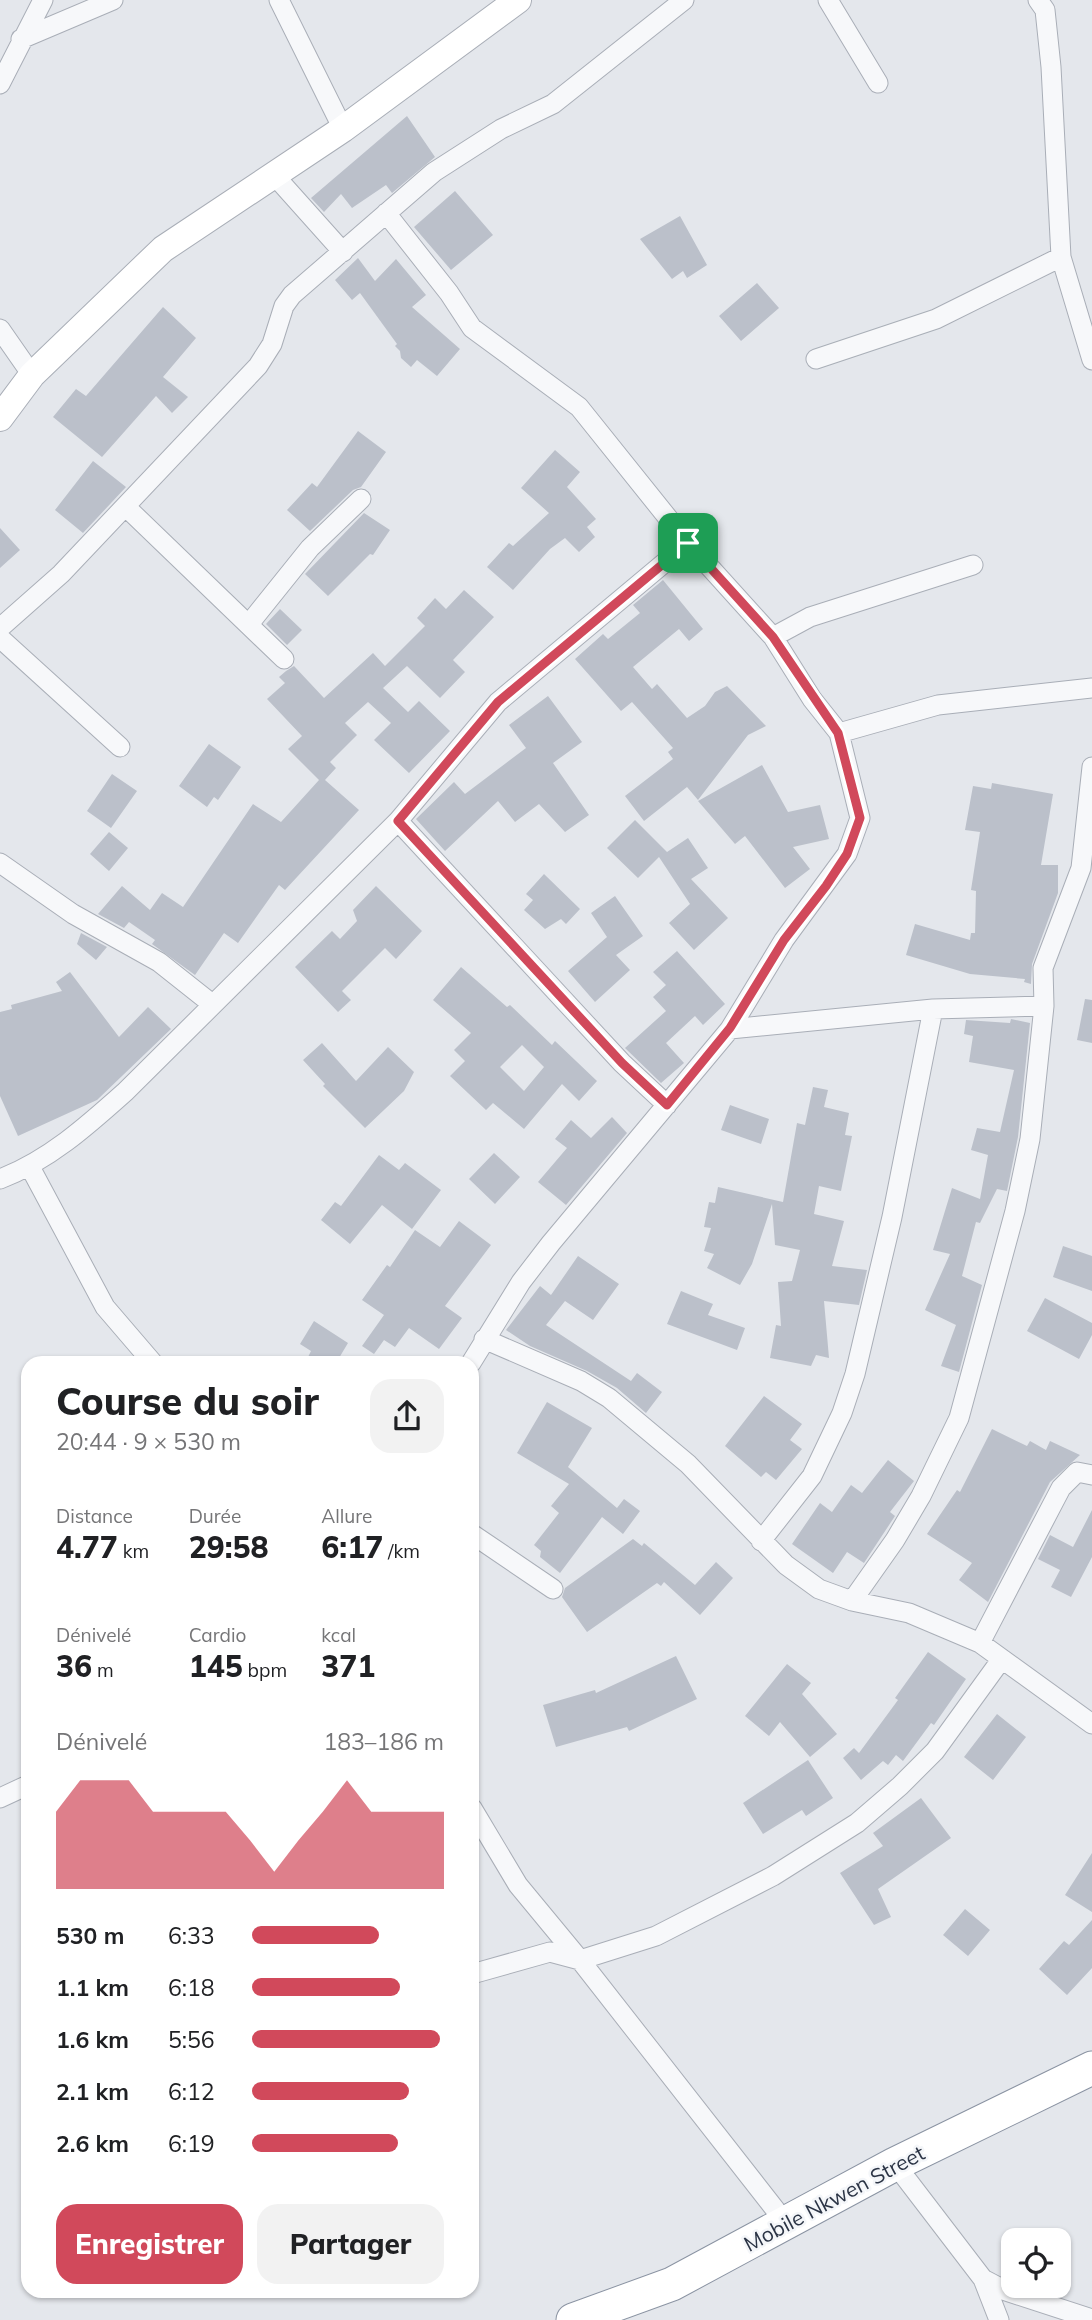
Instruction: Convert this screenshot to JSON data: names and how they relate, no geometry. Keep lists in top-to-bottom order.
{
  "streets": {
    "highway": ["Mobile Nkwen Street"]
  },
  "page": {
    "heading": ["Course du soir", "20:44 · 9 × 530 m"],
    "stats": [
      ["Distance", "4.77 km"],
      ["Durée", "29:58"],
      ["Allure", "6:17 /km"],
      ["Dénivelé", "36 m"],
      ["Cardio", "145 bpm"],
      ["kcal", "371"]
    ],
    "chart": ["Dénivelé", "183–186 m"],
    "list": [
      {
        "name": "530 m",
        "note": "6:33"
      },
      {
        "name": "1.1 km",
        "note": "6:18"
      },
      {
        "name": "1.6 km",
        "note": "5:56"
      },
      {
        "name": "2.1 km",
        "note": "6:12"
      },
      {
        "name": "2.6 km",
        "note": "6:19"
      }
    ],
    "buttons": ["Enregistrer", "Partager"]
  }
}
